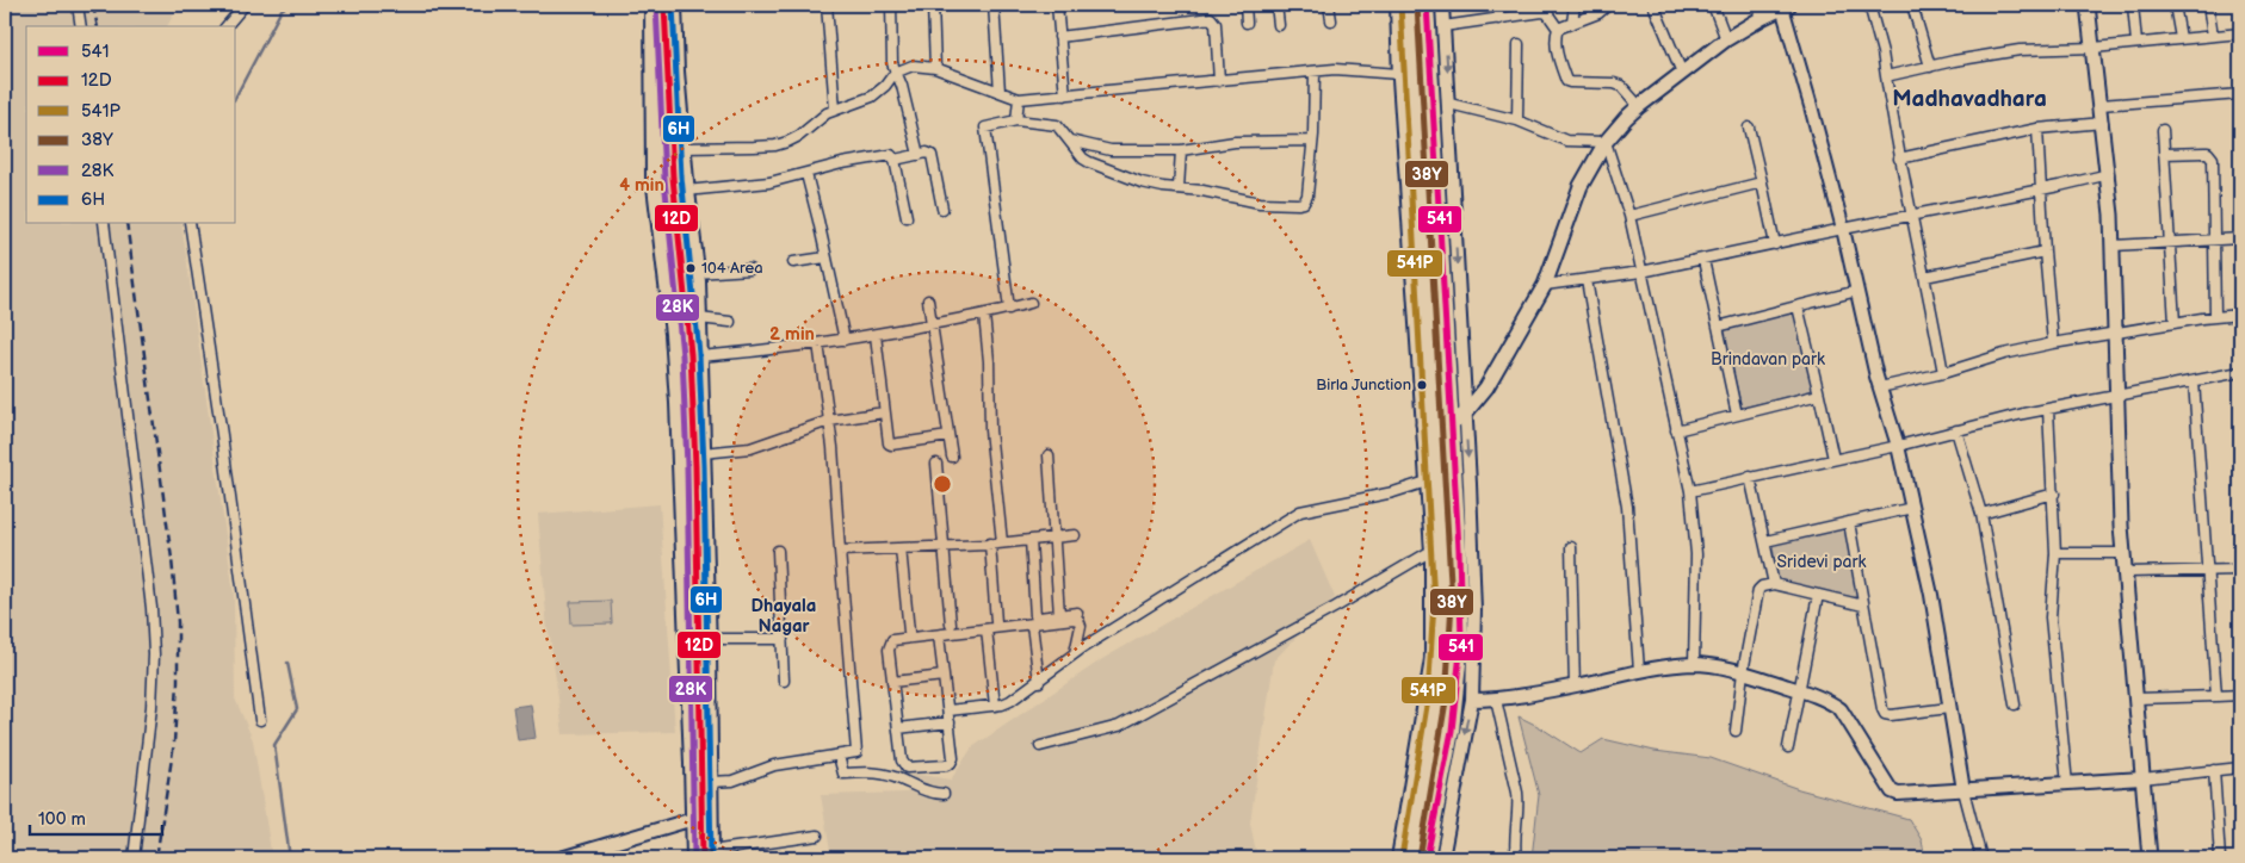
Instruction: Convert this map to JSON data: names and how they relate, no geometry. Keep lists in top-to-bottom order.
{
  "districts": ["Madhavadhara", "Dhayala Nagar"],
  "parks": ["Brindavan park", "Sridevi park"],
  "places": ["104 Area", "Birla Junction"],
  "lines": [
    "transit line 541",
    "transit line 12D",
    "transit line 541P",
    "transit line 38Y",
    "transit line 28K",
    "transit line 6H"
  ],
  "legend": [
    "541",
    "12D",
    "541P",
    "38Y",
    "28K",
    "6H"
  ],
  "scale_bar": "100 m",
  "rings": ["4 min", "2 min"]
}
